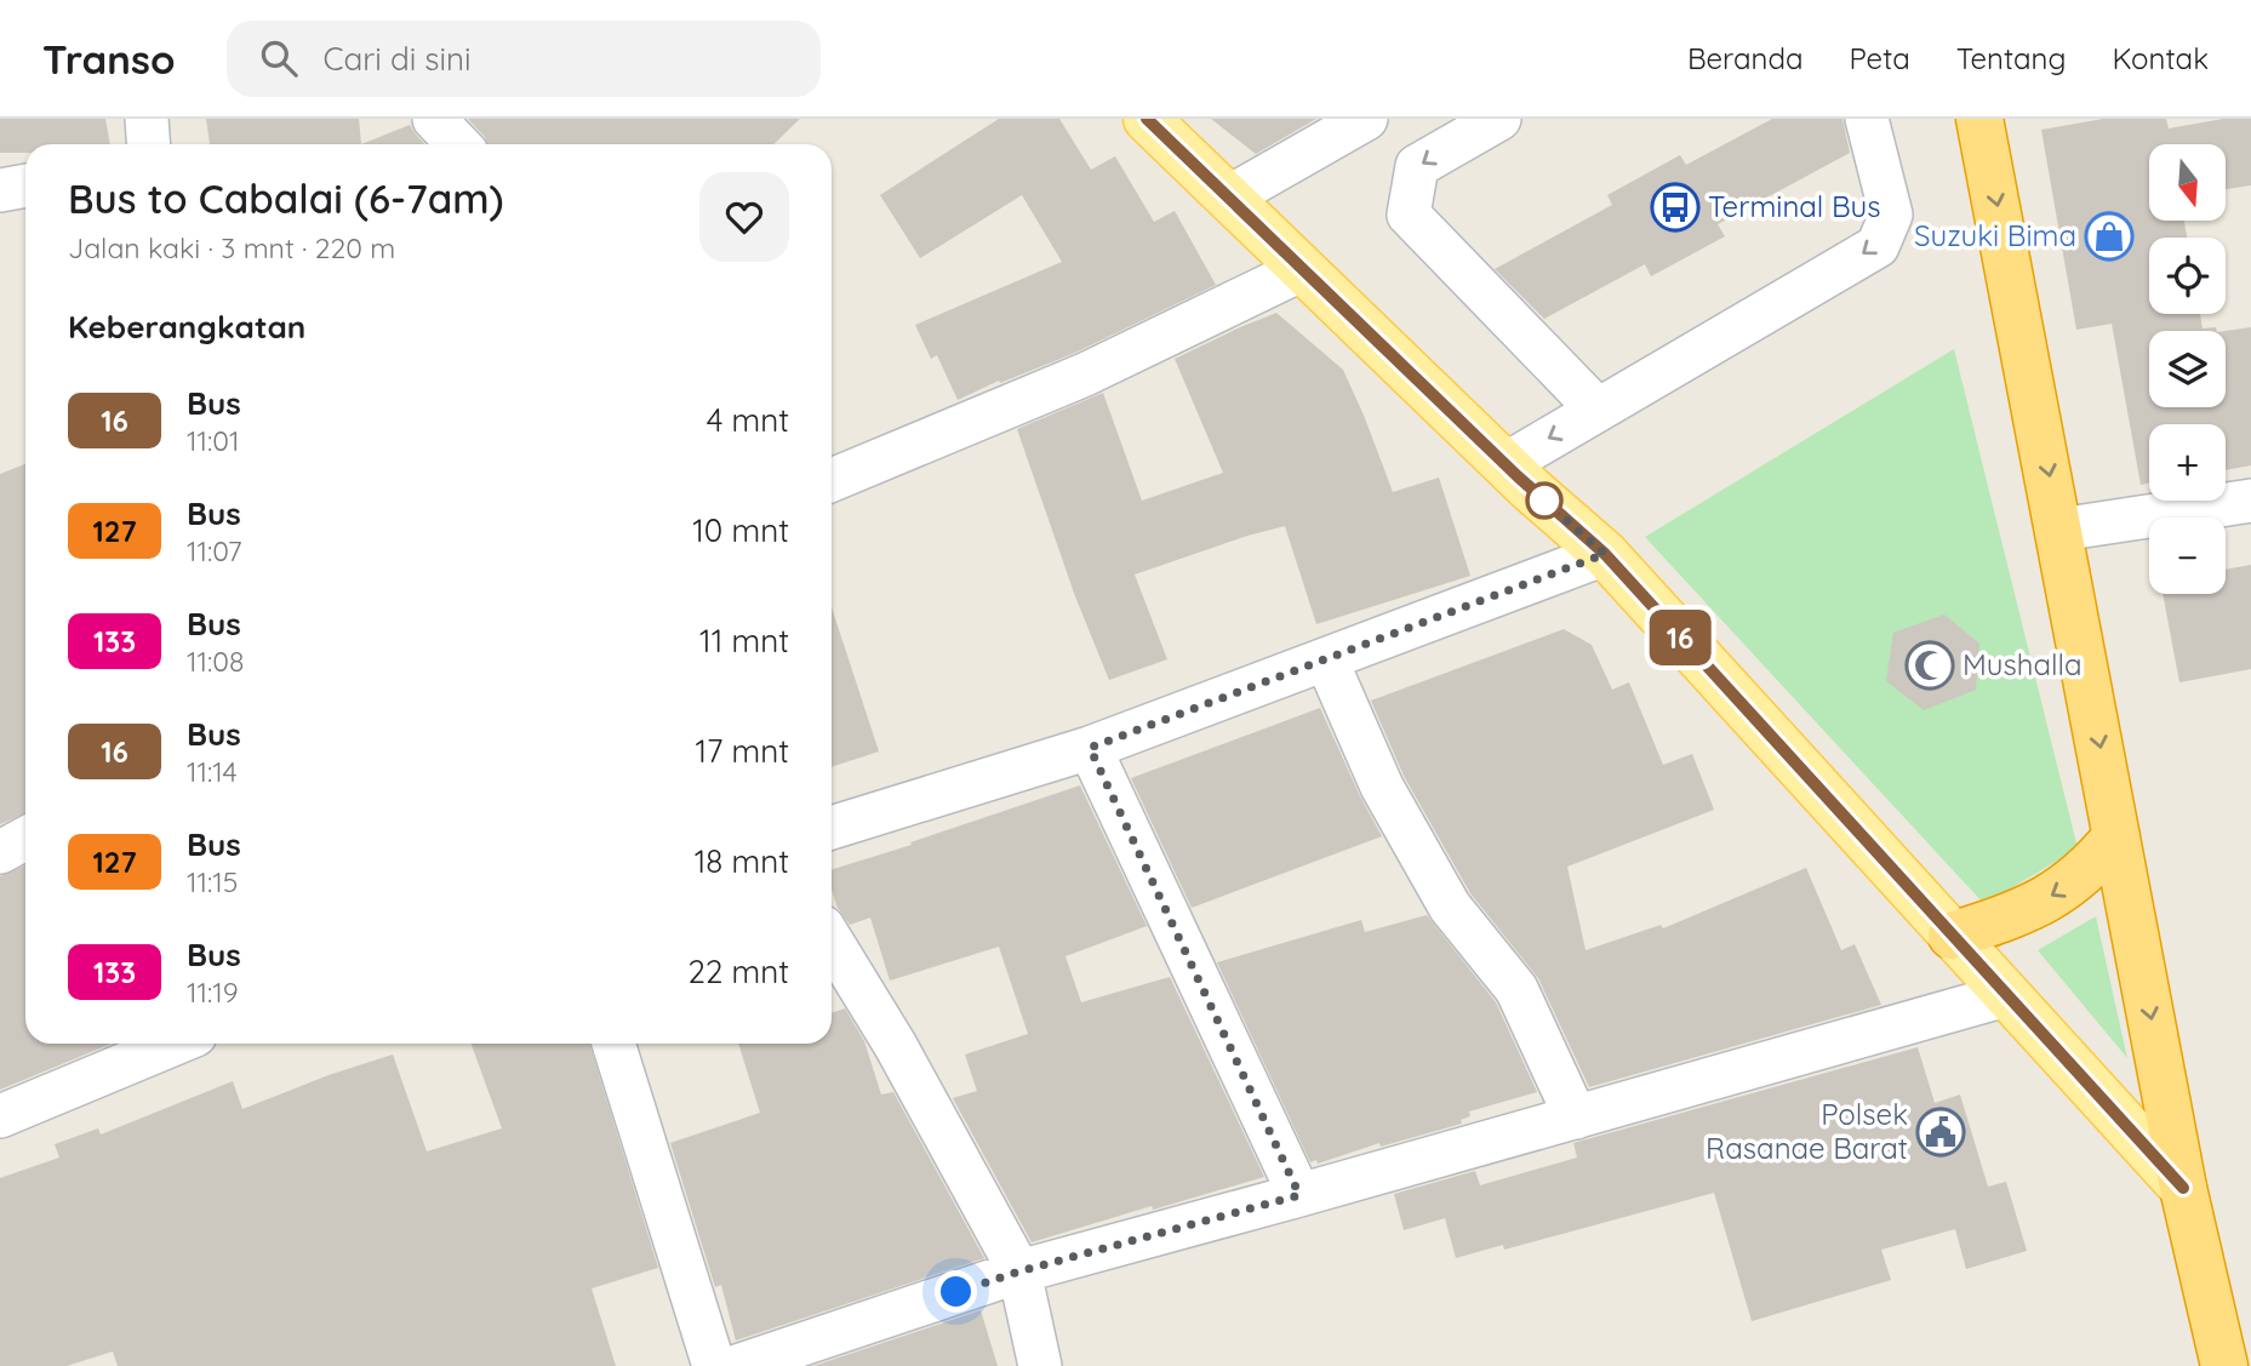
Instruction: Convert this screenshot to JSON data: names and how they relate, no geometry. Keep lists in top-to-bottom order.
{
  "places": {
    "bus stop": ["Terminal Bus"],
    "shop": ["Suzuki Bima"],
    "mosque": ["Mushalla"],
    "public building": ["Polsek Rasanae Barat"]
  },
  "lines": ["bus line 16"],
  "north": "bottom",
  "page": {
    "header": "Transo",
    "search": "Cari di sini",
    "nav": [
      "Beranda",
      "Peta",
      "Tentang",
      "Kontak"
    ],
    "on_map": "16",
    "map_buttons": ["+", "−"],
    "heading": [
      ["Bus to Cabalai (6-7am)", "Jalan kaki · 3 mnt · 220 m"],
      "Keberangkatan"
    ],
    "list": [
      {
        "mark": "16",
        "name": "Bus",
        "note": "11:01",
        "value": "4 mnt"
      },
      {
        "mark": "127",
        "name": "Bus",
        "note": "11:07",
        "value": "10 mnt"
      },
      {
        "mark": "133",
        "name": "Bus",
        "note": "11:08",
        "value": "11 mnt"
      },
      {
        "mark": "16",
        "name": "Bus",
        "note": "11:14",
        "value": "17 mnt"
      },
      {
        "mark": "127",
        "name": "Bus",
        "note": "11:15",
        "value": "18 mnt"
      },
      {
        "mark": "133",
        "name": "Bus",
        "note": "11:19",
        "value": "22 mnt"
      }
    ]
  }
}
